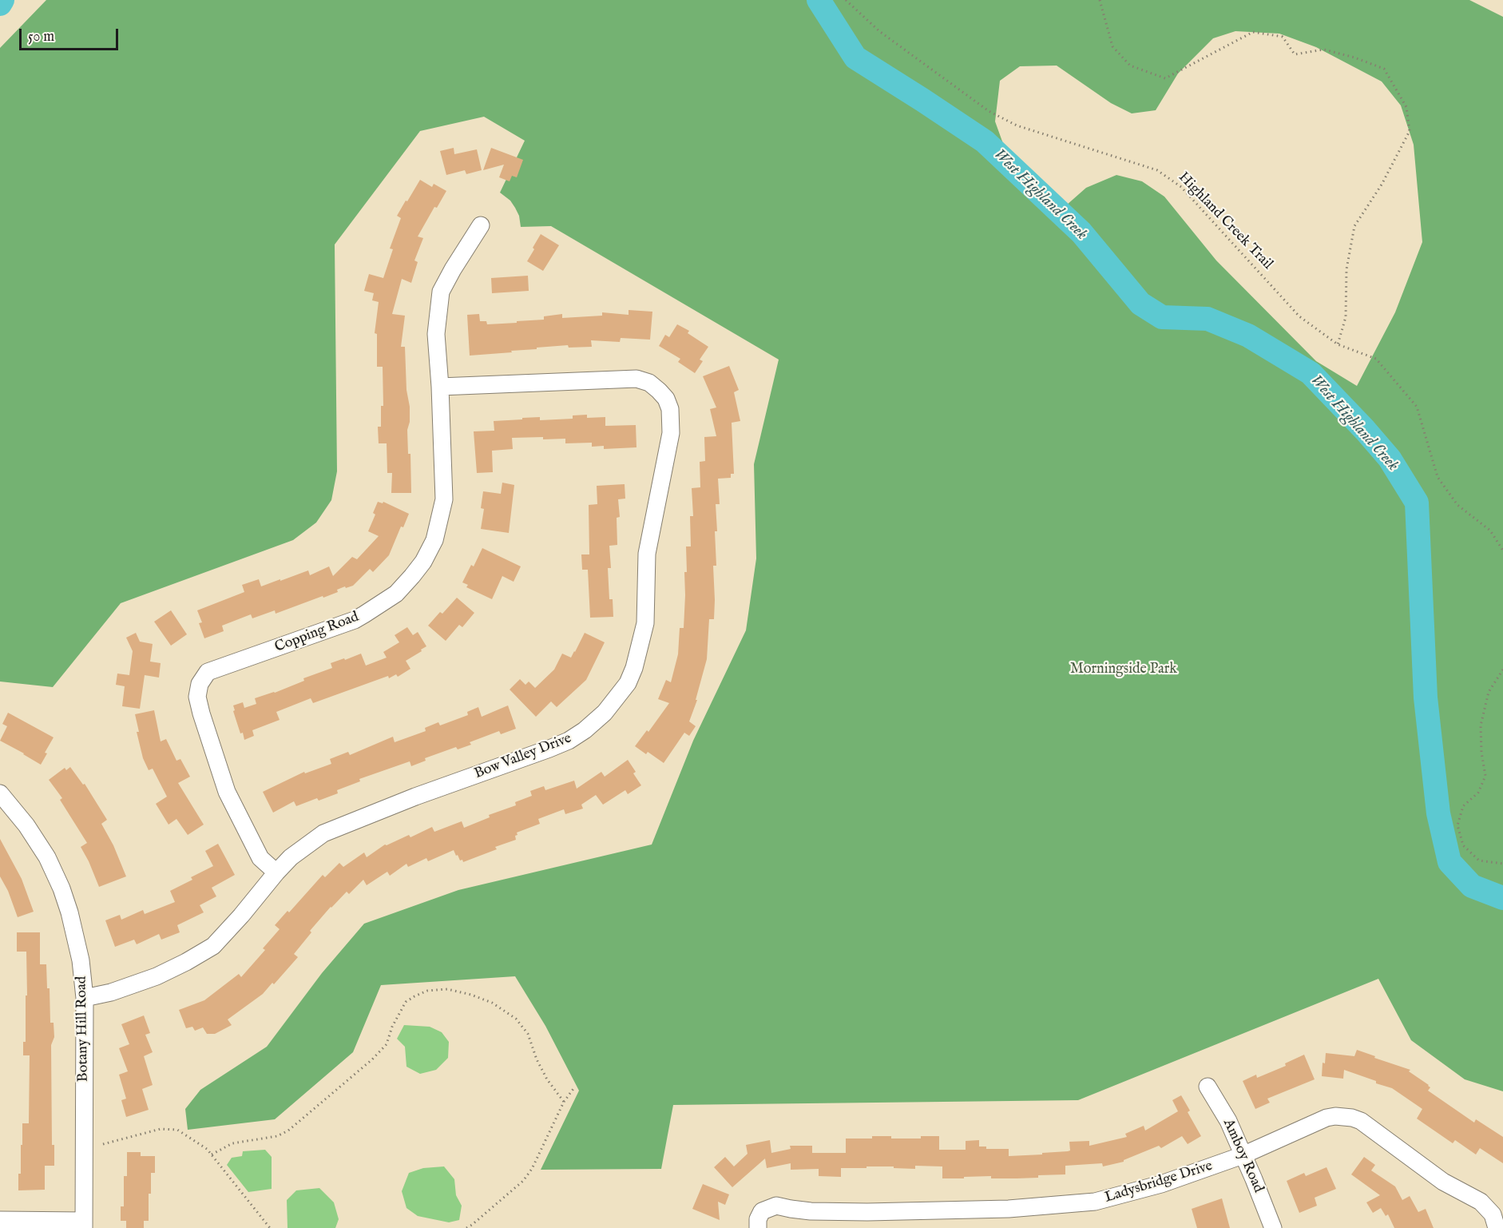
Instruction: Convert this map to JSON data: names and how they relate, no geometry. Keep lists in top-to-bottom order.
{
  "streets": {
    "street": [
      "Copping Road",
      "Bow Valley Drive",
      "Botany Hill Road",
      "Amboy Road",
      "Ladysbridge Drive"
    ],
    "path": ["Highland Creek Trail"]
  },
  "crossings": [
    ["Copping Road", "Bow Valley Drive"],
    ["Bow Valley Drive", "Botany Hill Road"],
    ["Amboy Road", "Ladysbridge Drive"]
  ],
  "water": ["West Highland Creek"],
  "parks": ["Morningside Park"],
  "scale_bar": "50 m"
}
